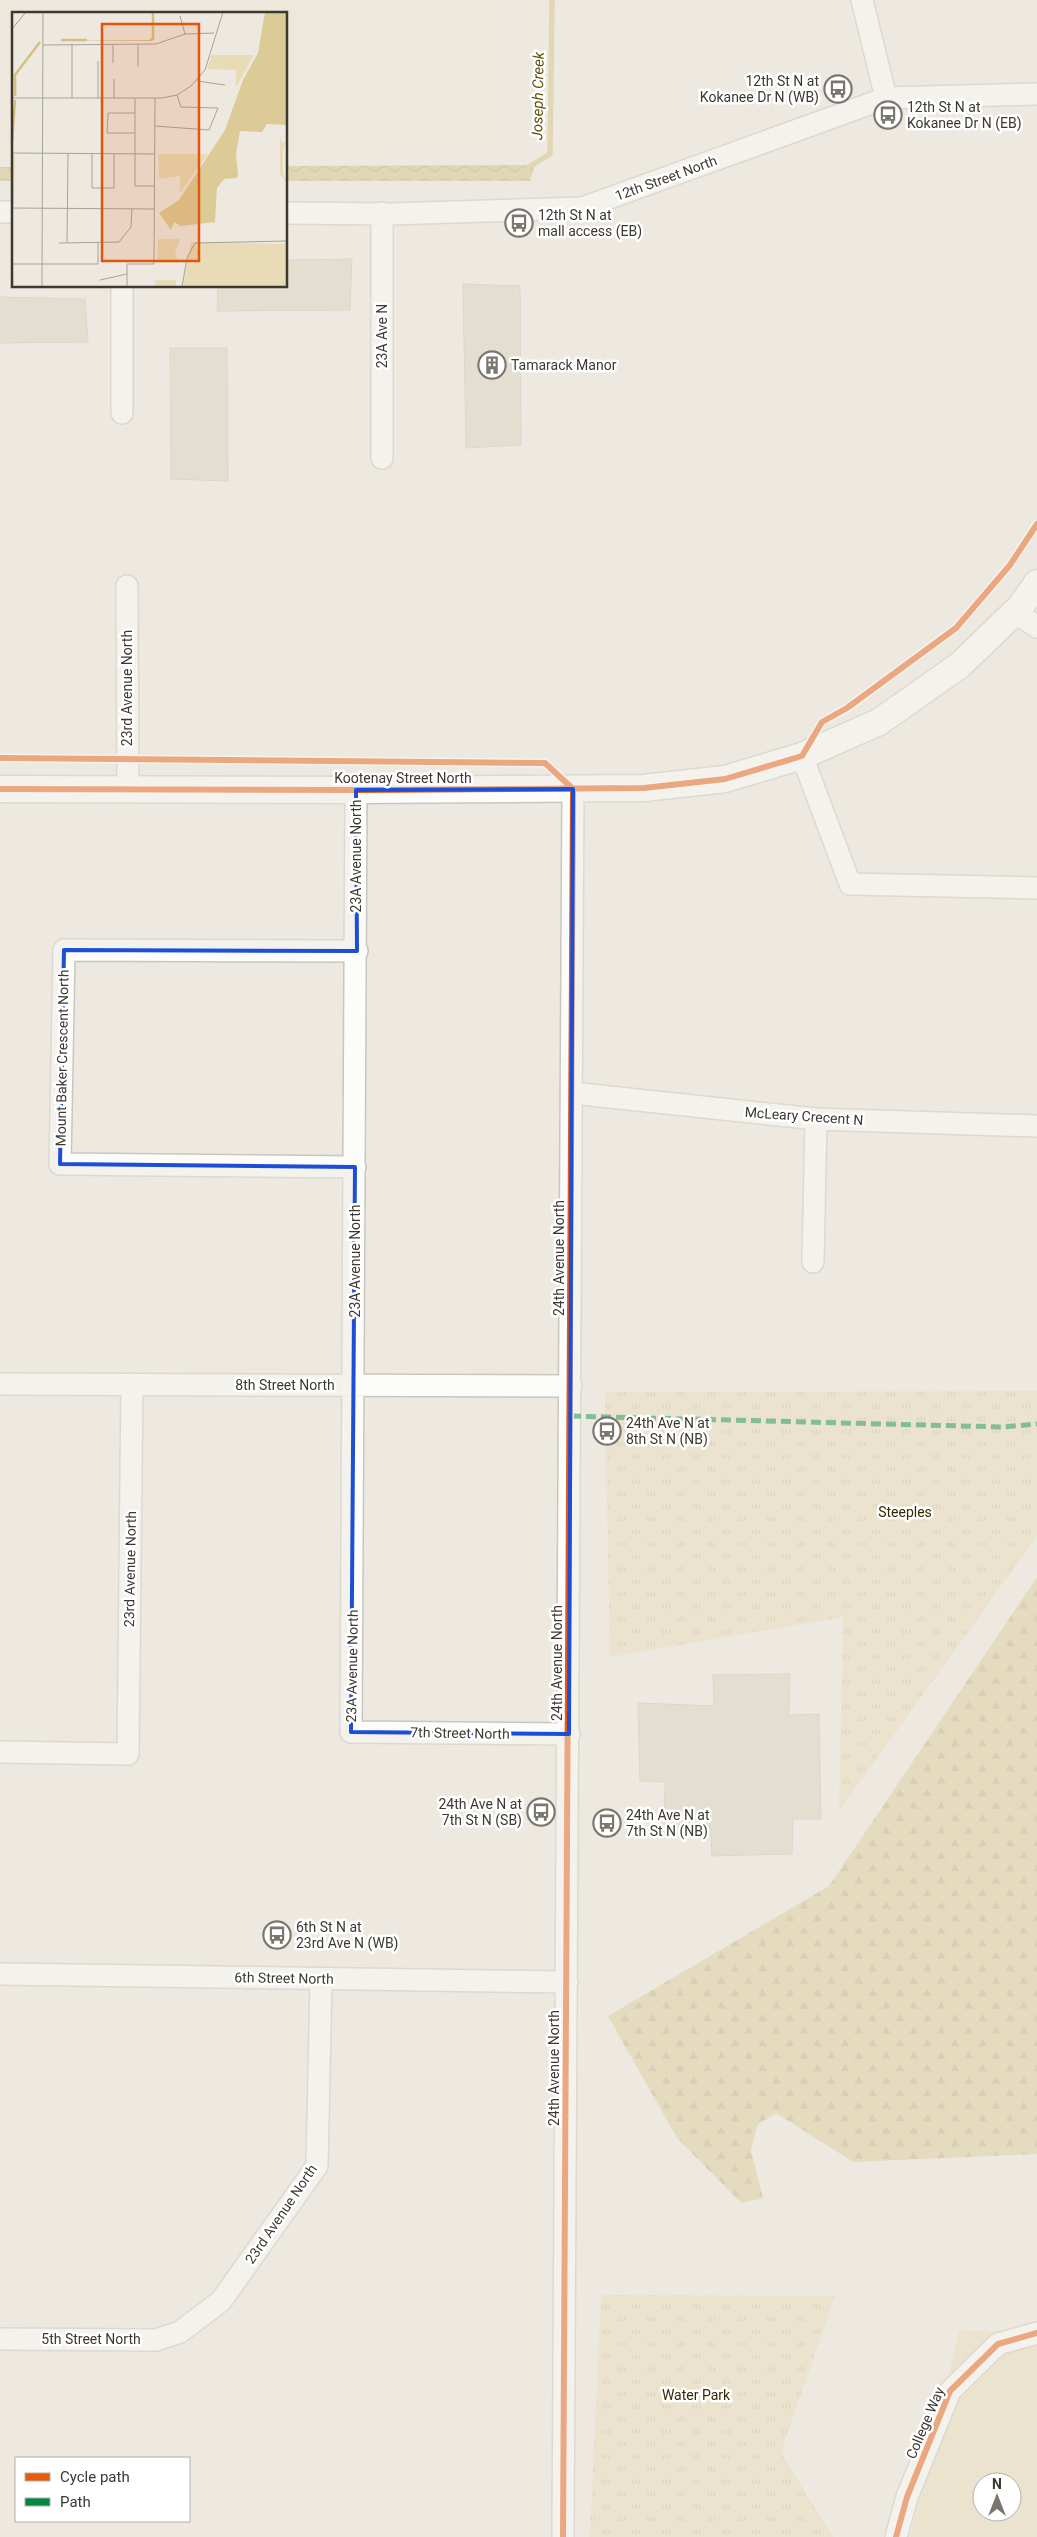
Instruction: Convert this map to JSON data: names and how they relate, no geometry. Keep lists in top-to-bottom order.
{
  "streets": {
    "street": [
      "12th Street North",
      "23A Ave N",
      "23rd Avenue North",
      "Kootenay Street North",
      "23A Avenue North",
      "Mount Baker Crescent North",
      "McLeary Crecent N",
      "24th Avenue North",
      "8th Street North",
      "7th Street North",
      "6th Street North",
      "5th Street North",
      "College Way"
    ]
  },
  "crossings": [
    ["12th Street North", "23A Ave N"],
    ["23rd Avenue North", "Kootenay Street North"],
    ["23rd Avenue North", "8th Street North"],
    ["23rd Avenue North", "6th Street North"],
    ["23rd Avenue North", "5th Street North"],
    ["Kootenay Street North", "23A Avenue North"],
    ["Kootenay Street North", "24th Avenue North"],
    ["23A Avenue North", "Mount Baker Crescent North"],
    ["23A Avenue North", "8th Street North"],
    ["23A Avenue North", "7th Street North"],
    ["McLeary Crecent N", "24th Avenue North"],
    ["24th Avenue North", "8th Street North"],
    ["24th Avenue North", "7th Street North"],
    ["24th Avenue North", "6th Street North"]
  ],
  "water": ["Joseph Creek"],
  "parks": ["Steeples", "Water Park"],
  "places": {
    "bus stop": [
      "12th St N at Kokanee Dr N (WB)",
      "12th St N at Kokanee Dr N (EB)",
      "12th St N at mall access (EB)",
      "24th Ave N at 8th St N (NB)",
      "24th Ave N at 7th St N (SB)",
      "24th Ave N at 7th St N (NB)",
      "6th St N at 23rd Ave N (WB)"
    ],
    "building": ["Tamarack Manor"]
  },
  "legend": ["Cycle path", "Path"],
  "north": "top"
}
